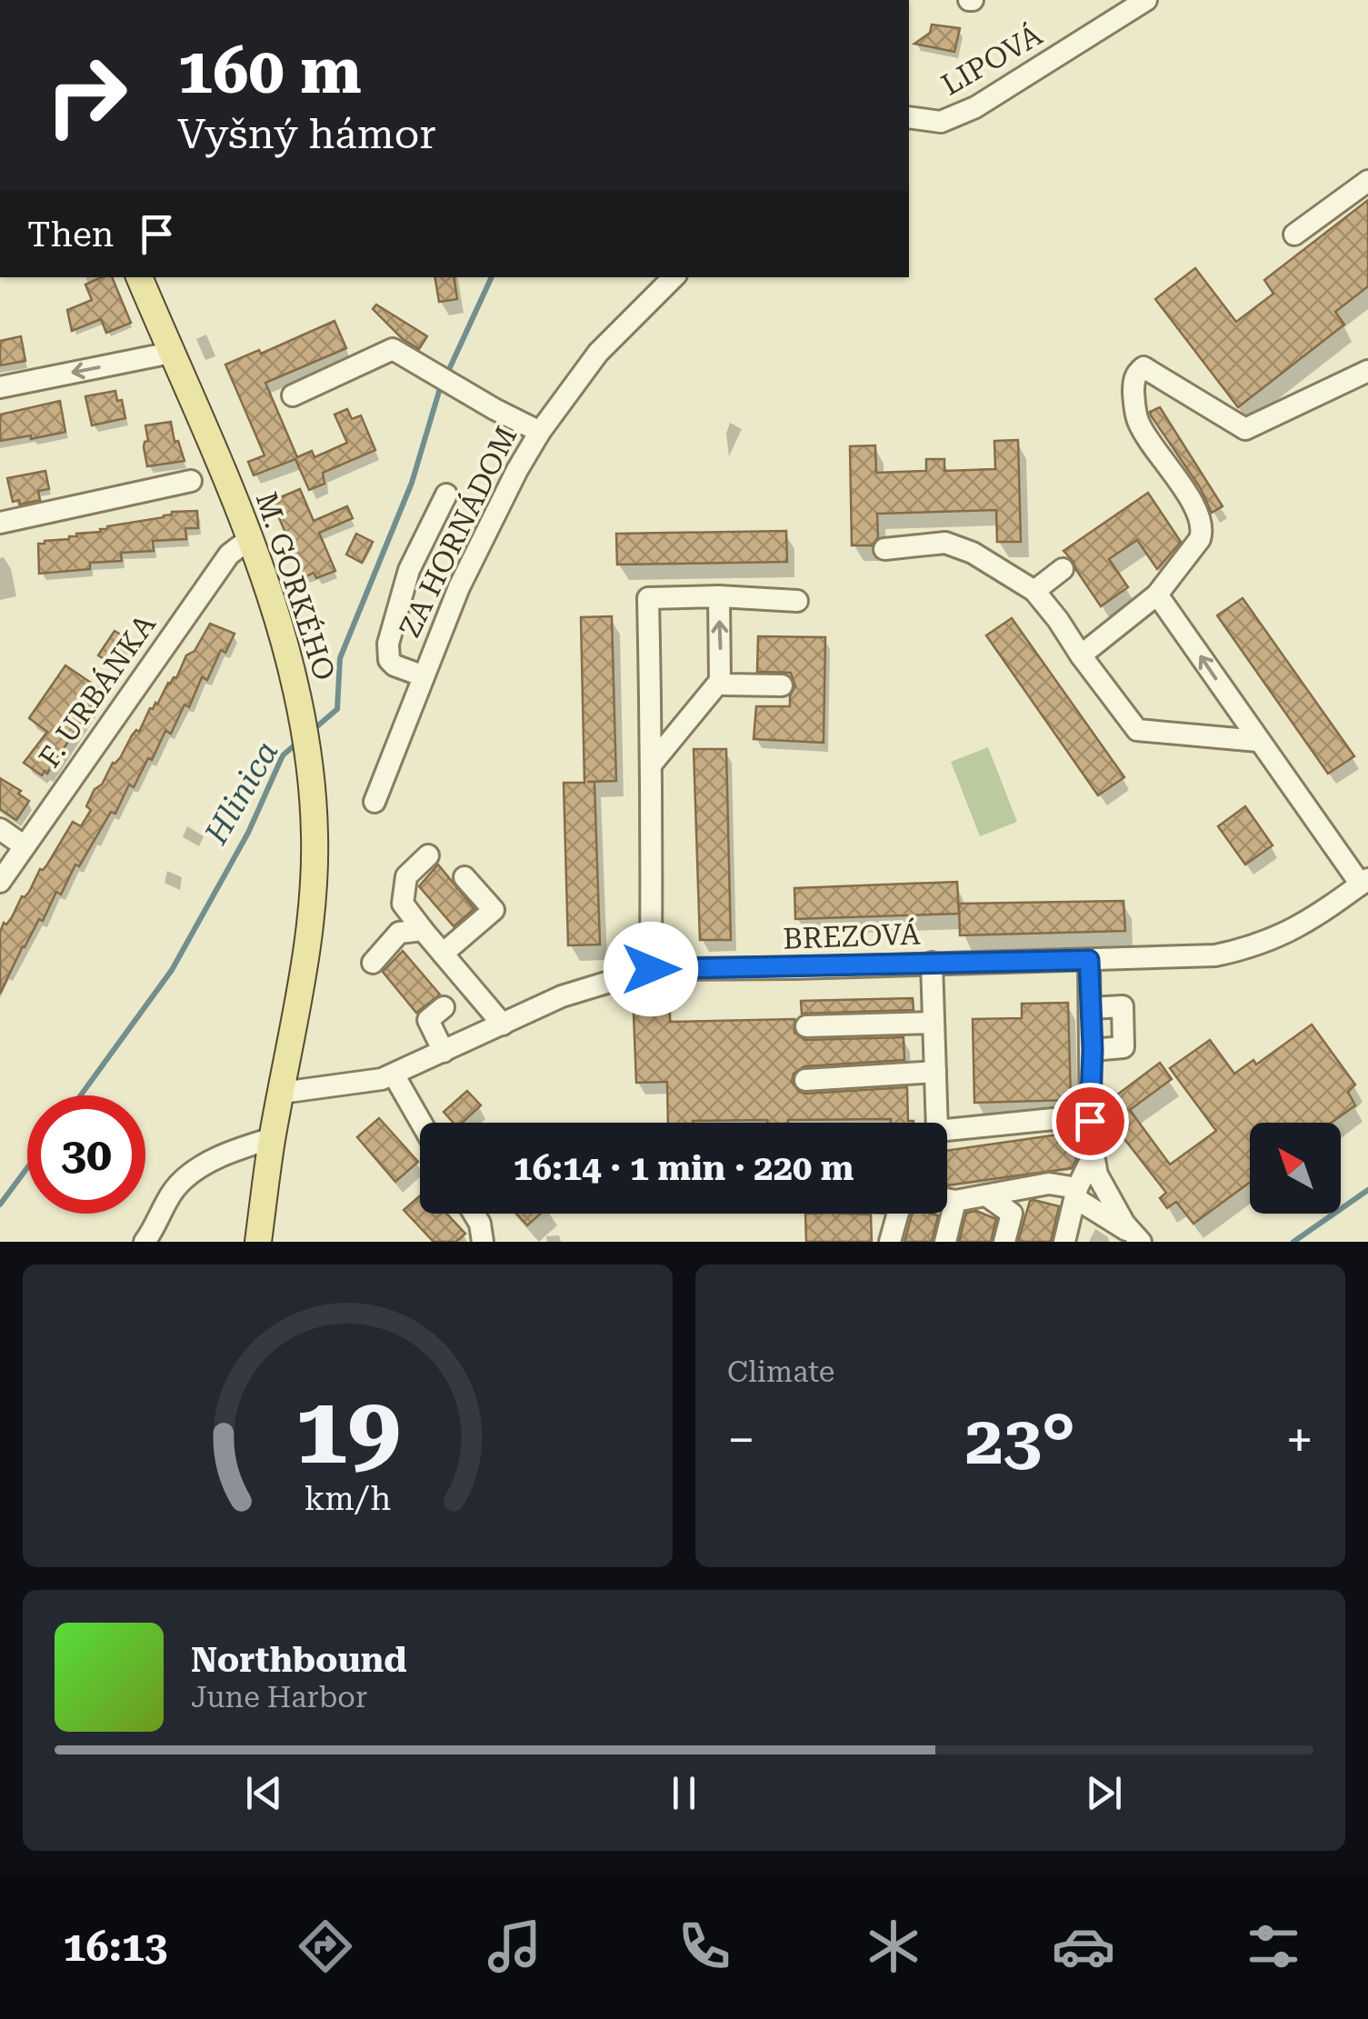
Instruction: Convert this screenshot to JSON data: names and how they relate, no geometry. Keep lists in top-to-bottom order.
{
  "streets": {
    "main road": ["M. GORKÉHO"],
    "street": [
      "LIPOVÁ",
      "ZA HORNÁDOM",
      "F. URBÁNKA",
      "BREZOVÁ"
    ]
  },
  "crossings": [
    ["M. GORKÉHO", "F. URBÁNKA"],
    ["M. GORKÉHO", "BREZOVÁ"]
  ],
  "water": ["Hlinica"],
  "north": "top left",
  "page": {
    "turn": ["160 m", "Vyšný hámor"],
    "then": "Then",
    "limit": "30",
    "trip": "16:14 · 1 min · 220 m",
    "tile": "Climate",
    "heat": ["−", "23°", "+"],
    "song": ["Northbound", "June Harbor"],
    "tabs": "16:13",
    "gauge": ["19", "km/h"]
  }
}
